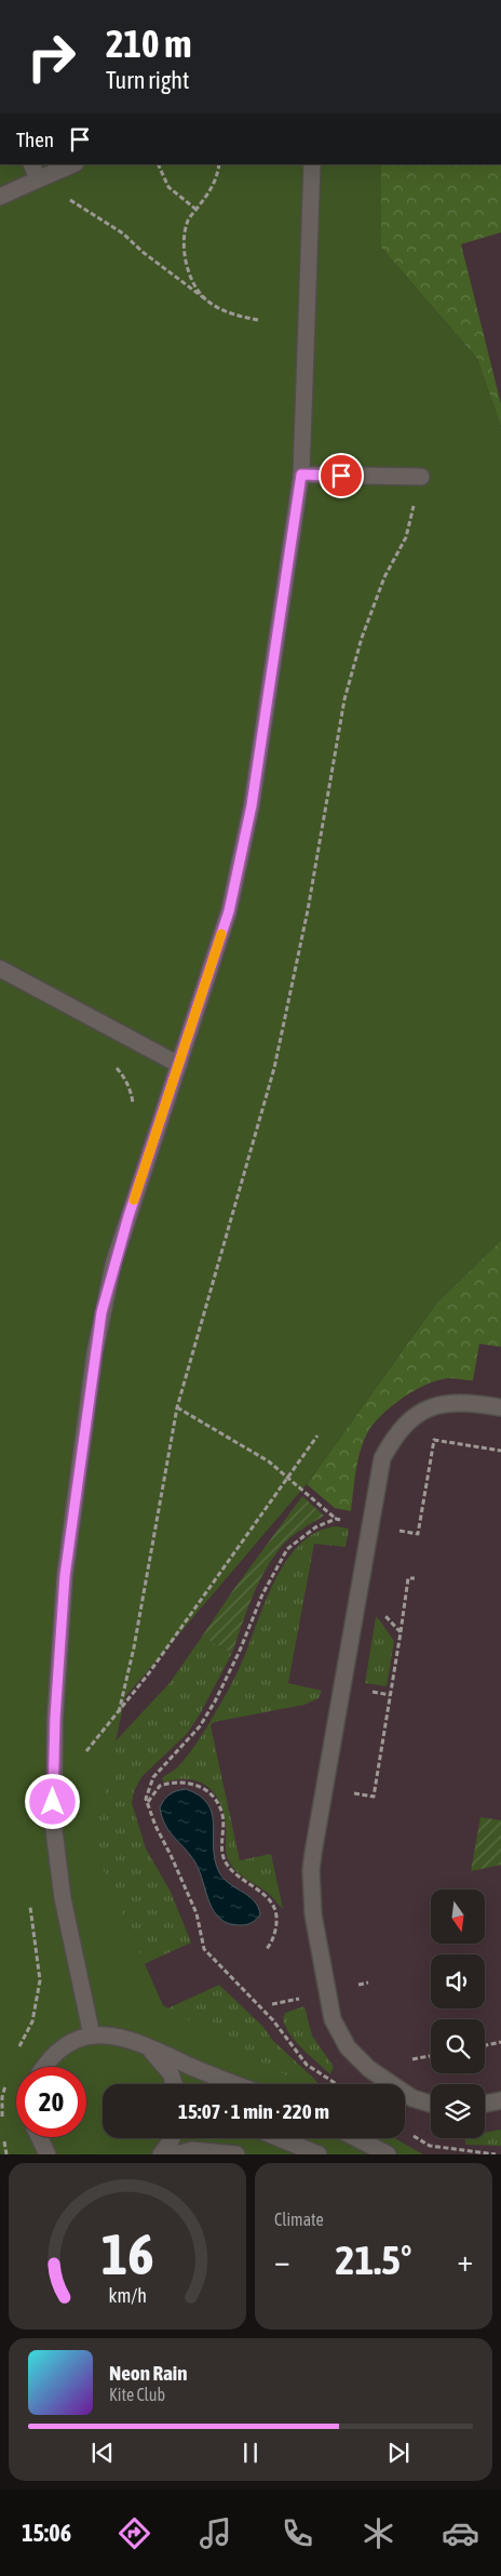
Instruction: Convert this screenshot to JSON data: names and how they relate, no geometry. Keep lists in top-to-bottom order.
{
  "north": "bottom",
  "page": {
    "turn": ["210 m", "Turn right"],
    "then": "Then",
    "limit": "20",
    "trip": "15:07 · 1 min · 220 m",
    "tile": "Climate",
    "heat": ["−", "21.5°", "+"],
    "song": ["Neon Rain", "Kite Club"],
    "tabs": "15:06",
    "gauge": ["16", "km/h"]
  }
}
